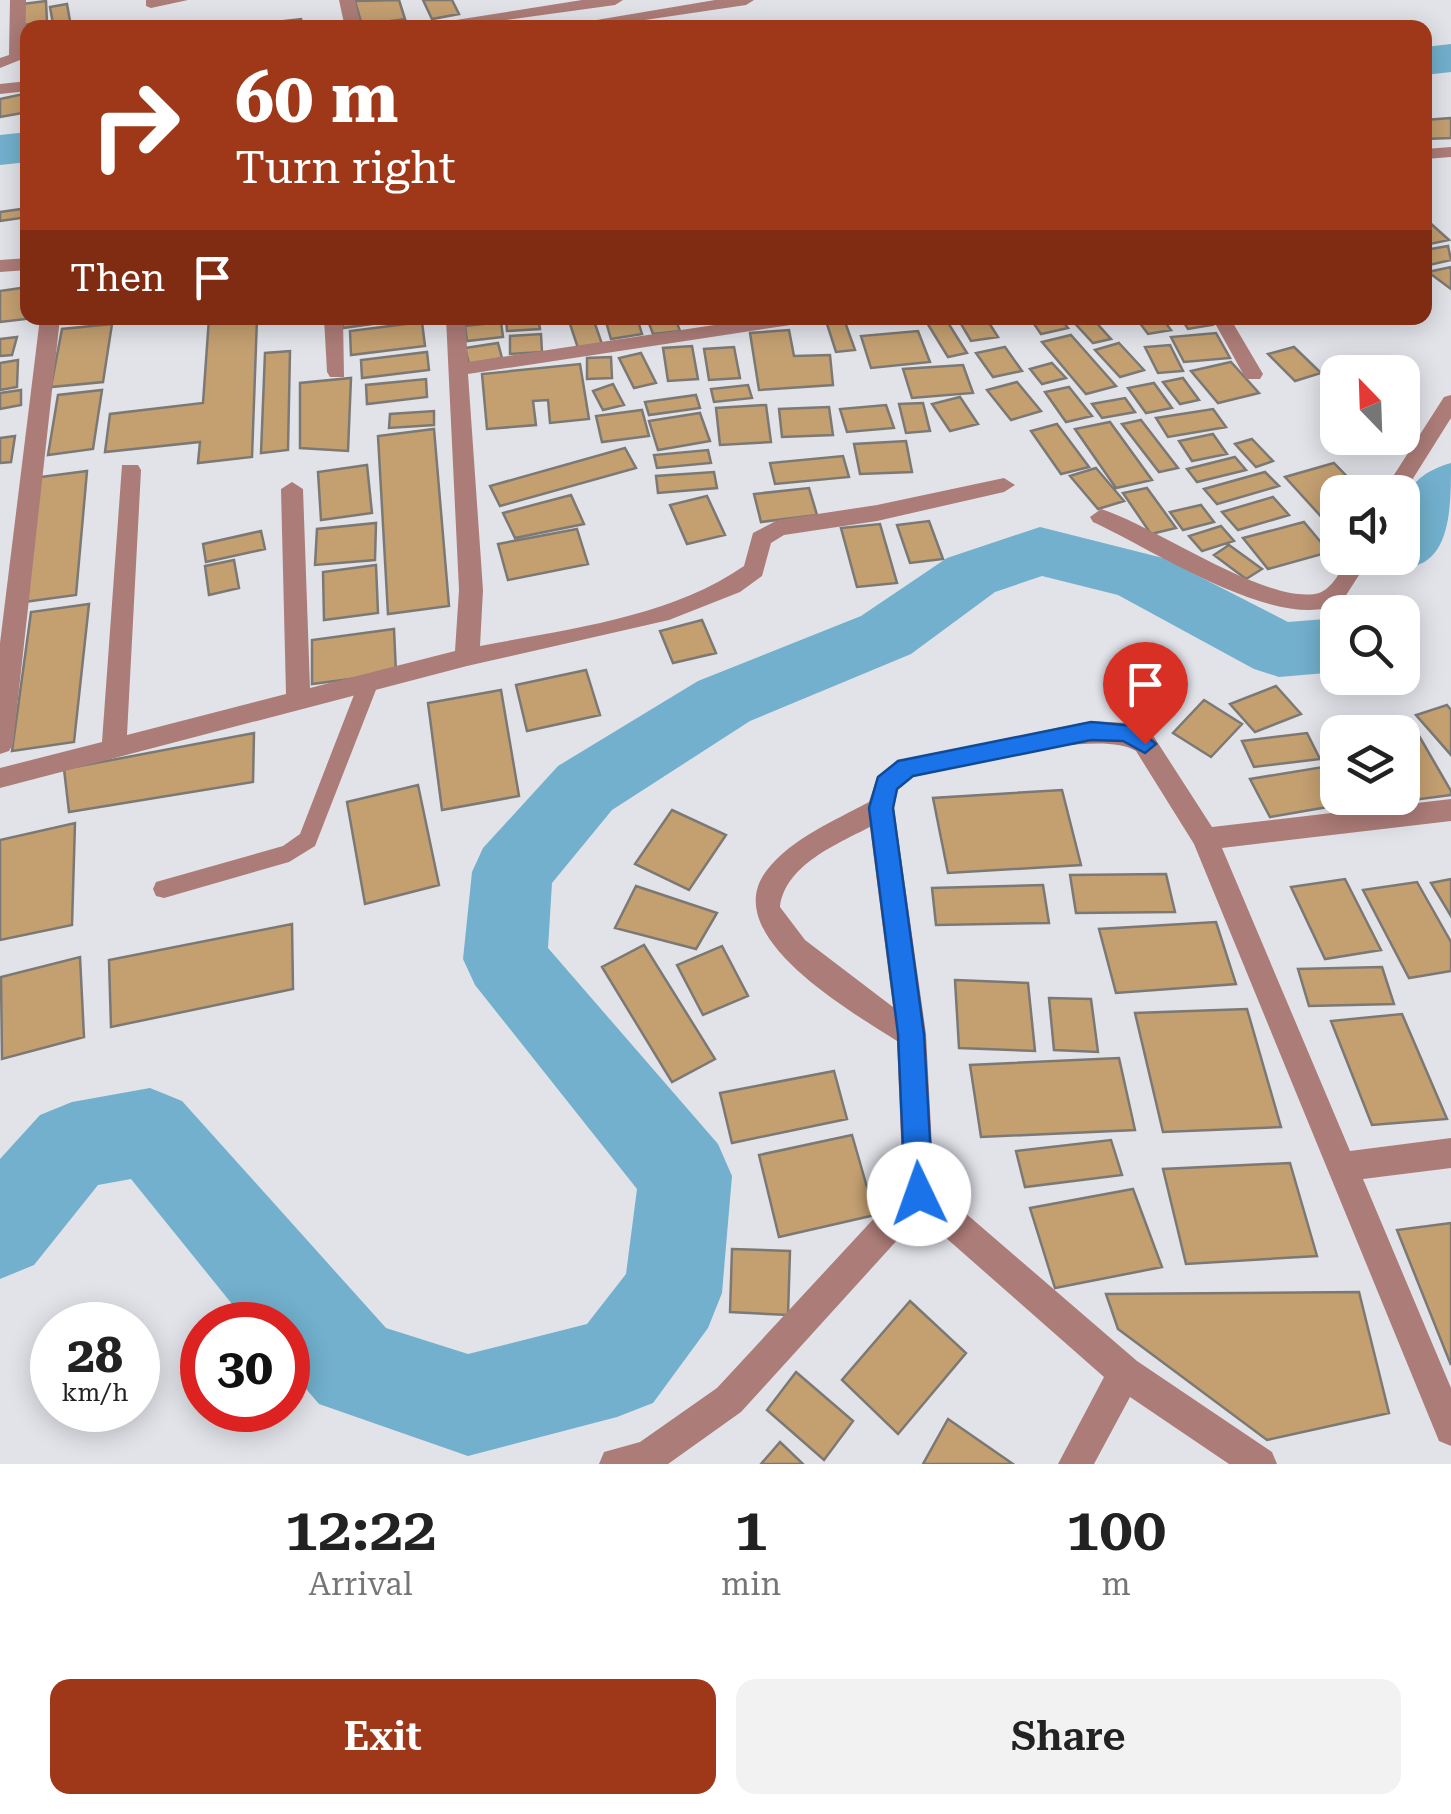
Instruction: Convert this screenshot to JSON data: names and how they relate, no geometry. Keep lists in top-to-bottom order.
{
  "north": "top left",
  "page": {
    "turn": ["60 m", "Turn right"],
    "then": "Then",
    "speed": "28 km/h",
    "limit": "30",
    "eta": [
      "12:22",
      "Arrival",
      "1",
      "min",
      "100",
      "m"
    ],
    "buttons": ["Exit", "Share"]
  }
}
